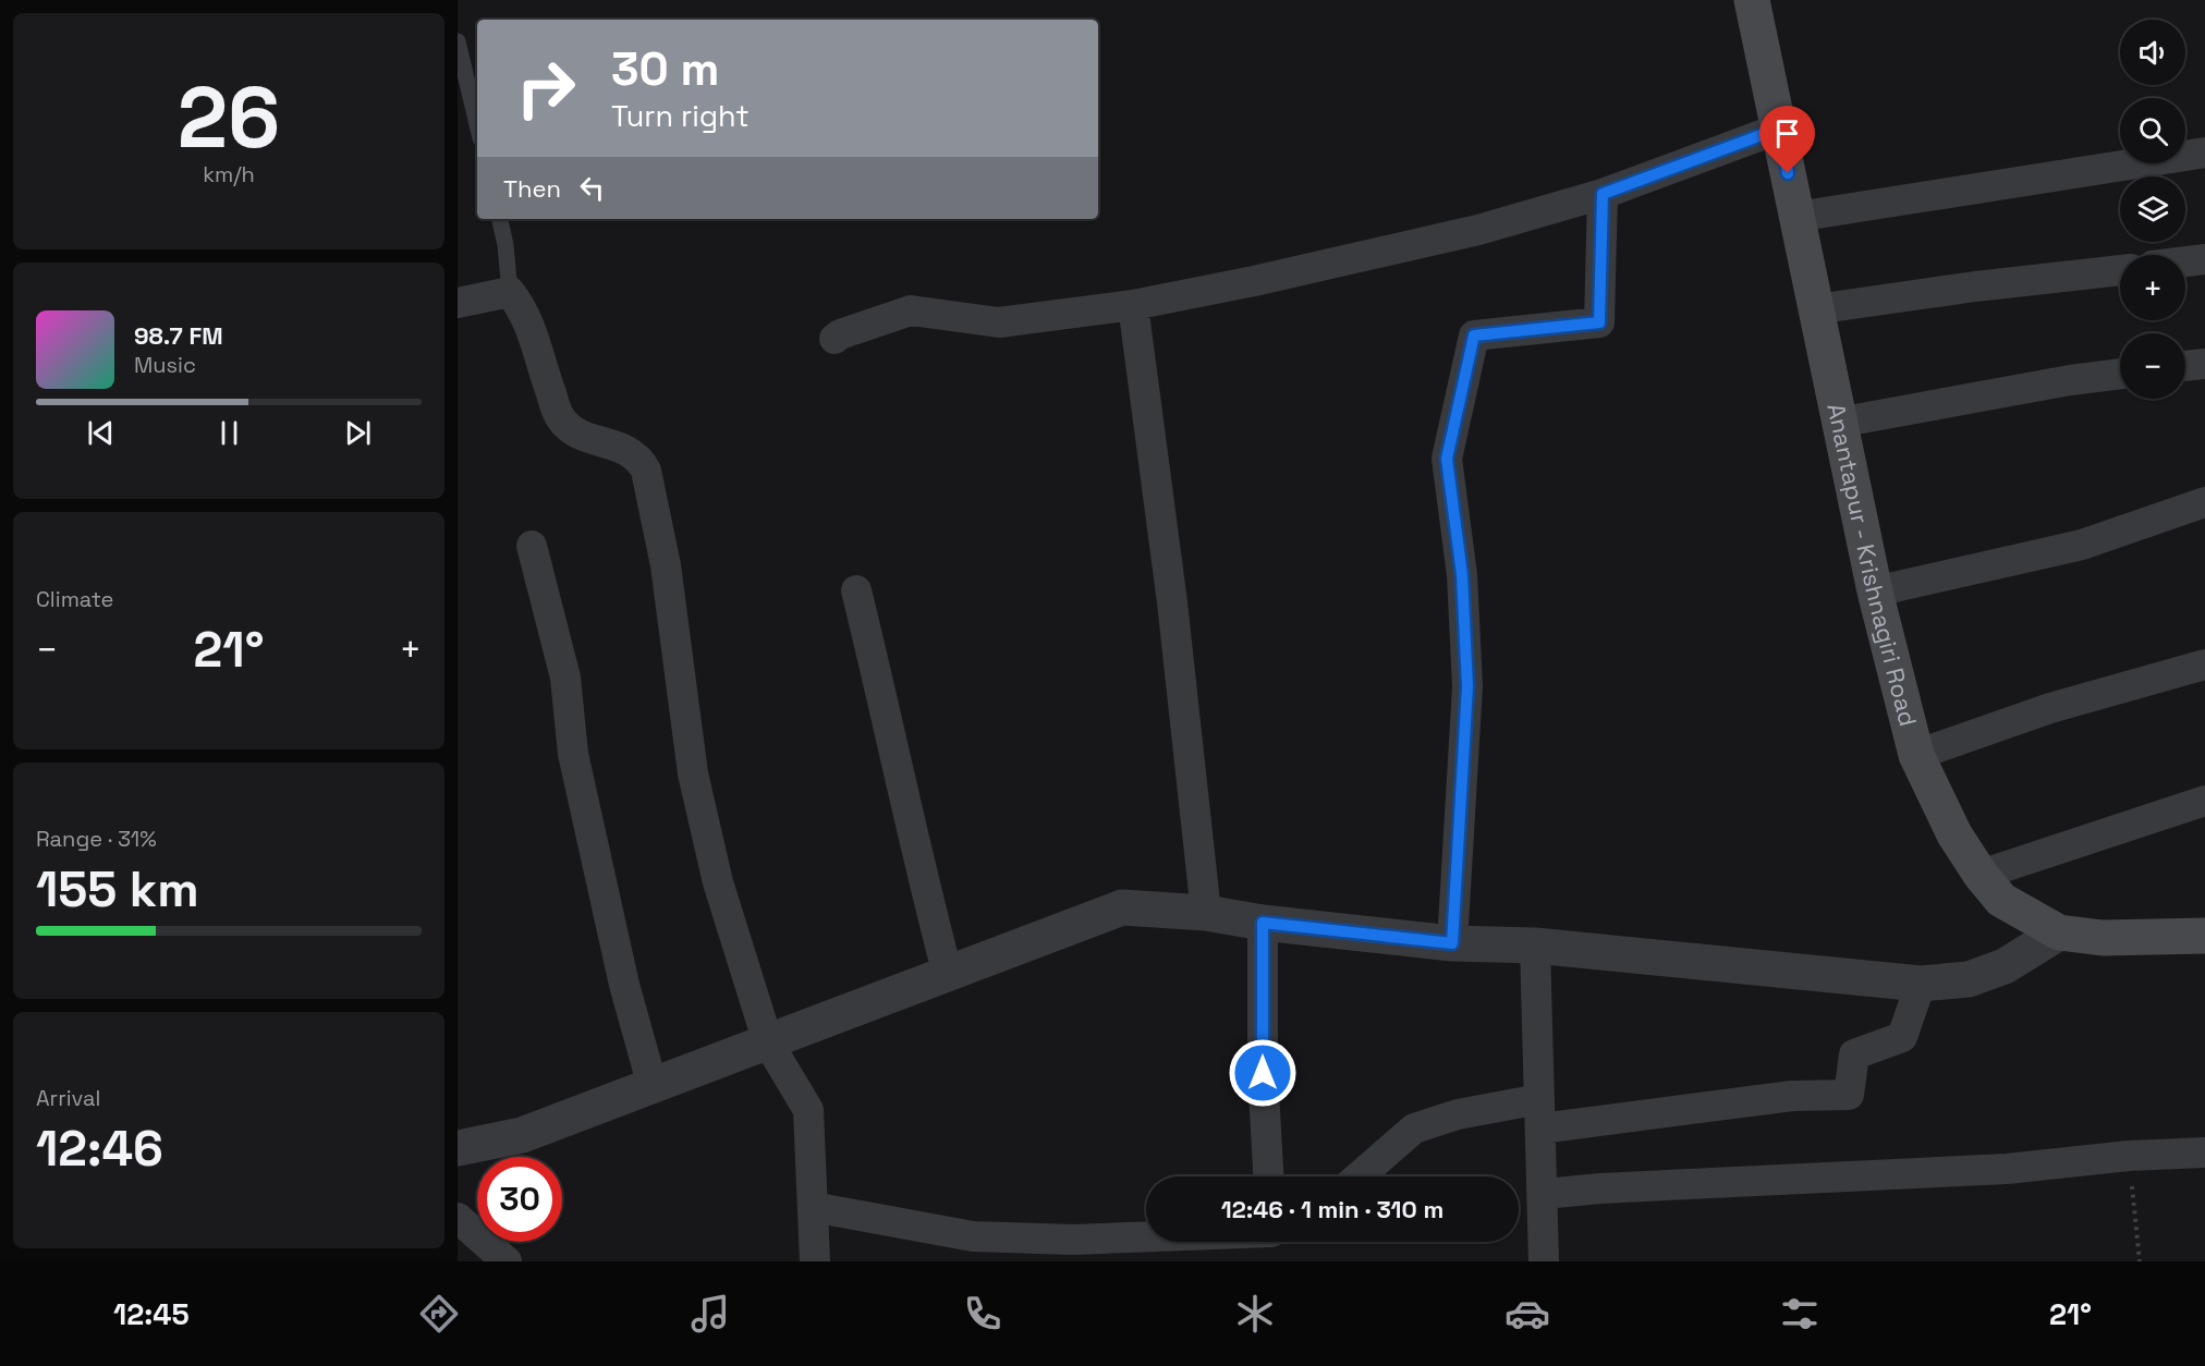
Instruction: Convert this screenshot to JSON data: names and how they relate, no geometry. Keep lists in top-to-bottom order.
{
  "streets": {
    "main road": ["Anantapur - Krishnagiri Road"]
  },
  "page": {
    "tile": [
      ["26", "km/h"],
      "Climate",
      ["Range · 31%", "155 km"],
      ["Arrival", "12:46"]
    ],
    "map_buttons": ["+", "−"],
    "turn": ["30 m", "Turn right"],
    "then": "Then",
    "song": ["98.7 FM", "Music"],
    "heat": ["−", "21°", "+"],
    "limit": "30",
    "trip": "12:46 · 1 min · 310 m",
    "tabs": ["12:45", "21°"]
  }
}
